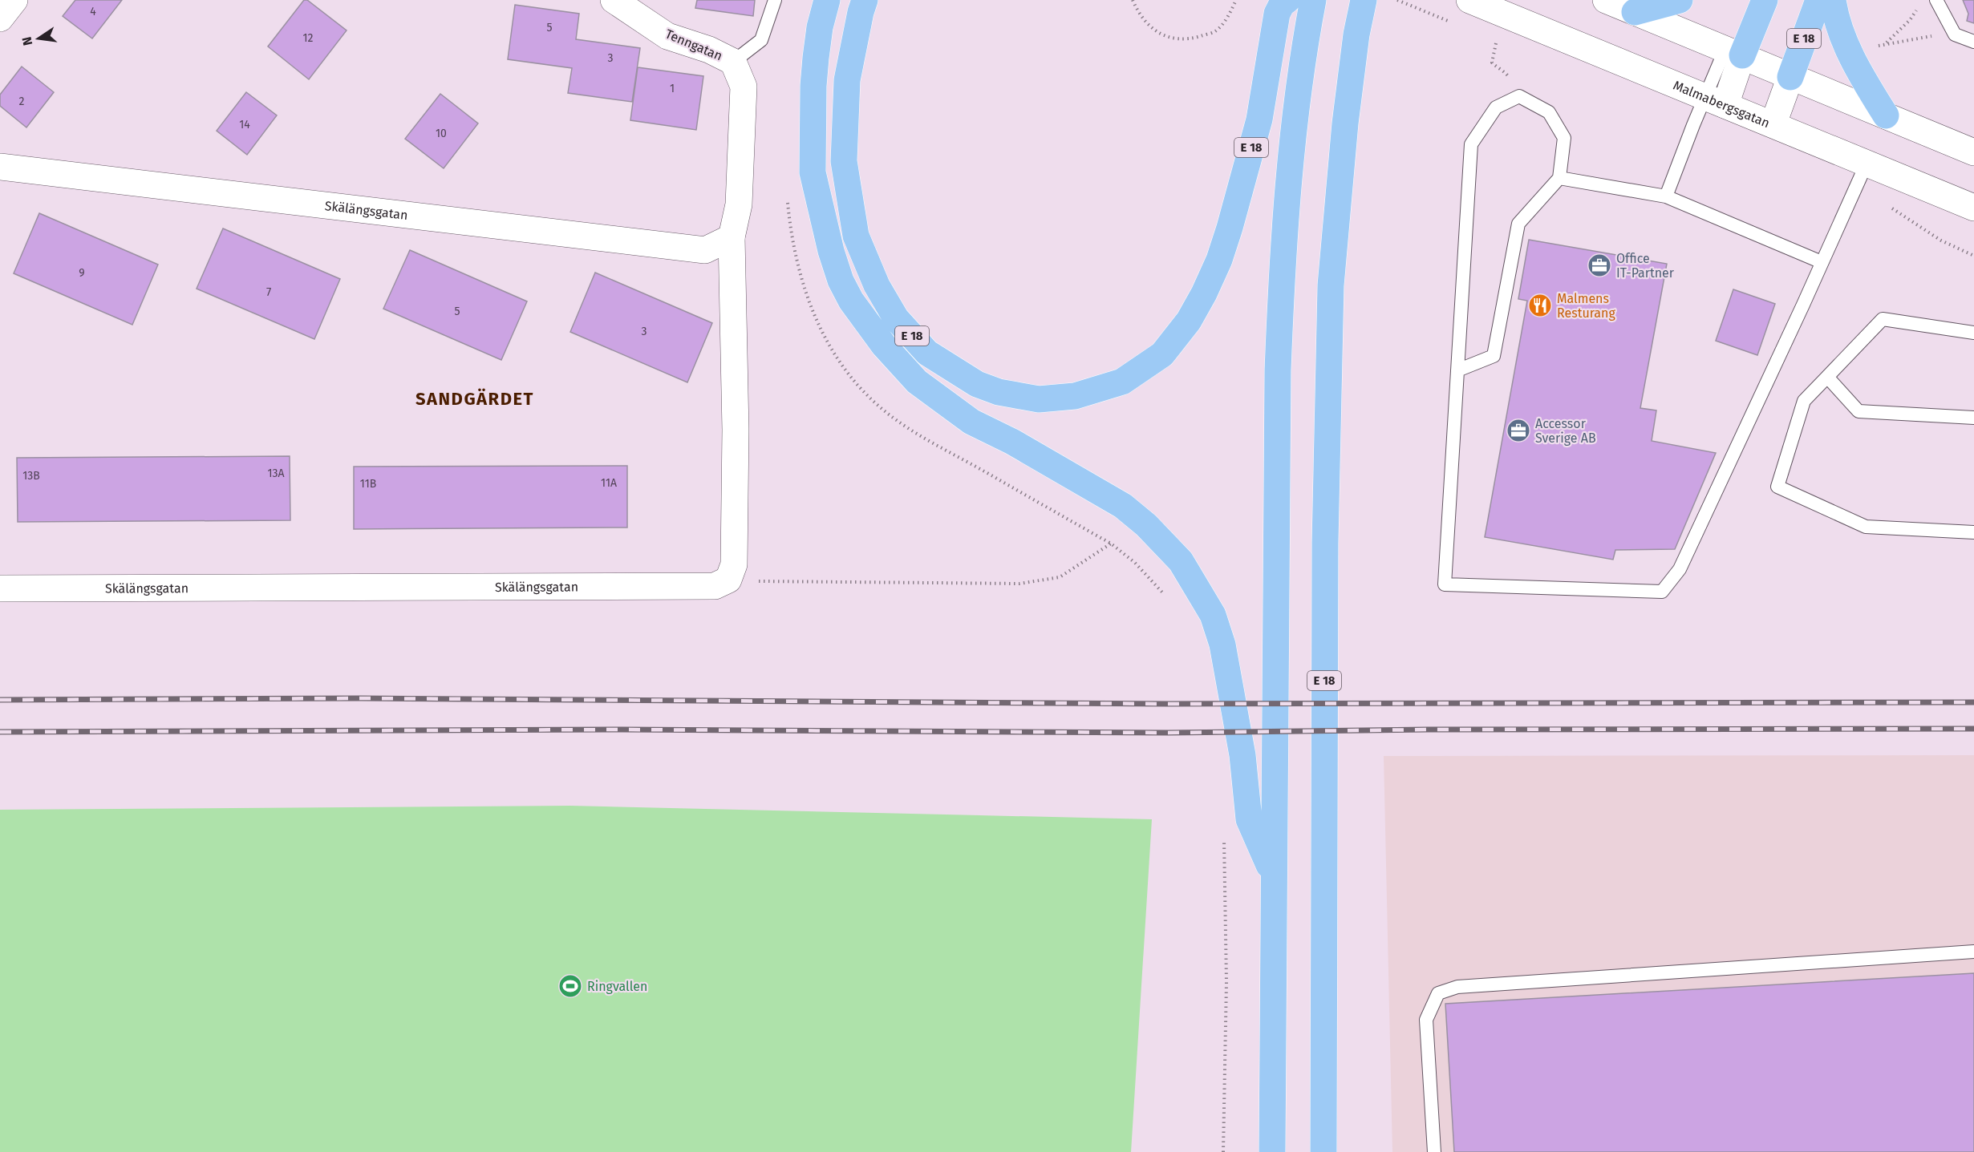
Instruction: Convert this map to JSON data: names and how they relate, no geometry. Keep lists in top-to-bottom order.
{
  "streets": {
    "highway": ["E 18"],
    "street": ["Tenngatan", "Malmabergsgatan", "Skälängsgatan"]
  },
  "crossings": [
    ["Tenngatan", "Skälängsgatan"]
  ],
  "districts": ["SANDGÄRDET"],
  "places": {
    "office": ["Office IT-Partner", "Accessor Sverige AB"],
    "restaurant": ["Malmens Resturang"],
    "sports": ["Ringvallen"]
  },
  "house_numbers": [
    "4",
    "5",
    "12",
    "3",
    "1",
    "2",
    "14",
    "10",
    "9",
    "7",
    "5",
    "3",
    "13A",
    "13B",
    "11A",
    "11B"
  ],
  "north": "left"
}
